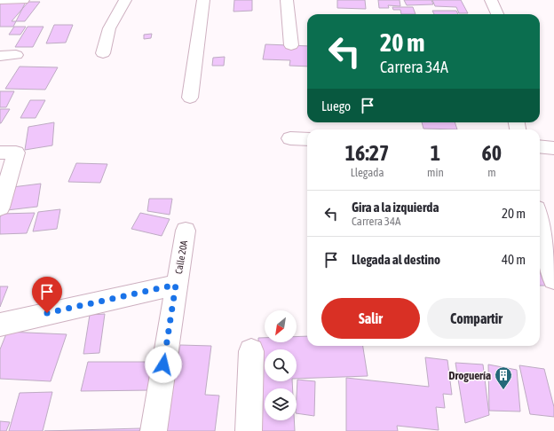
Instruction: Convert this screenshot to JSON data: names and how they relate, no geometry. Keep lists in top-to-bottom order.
{
  "streets": {
    "street": ["Calle 20A"]
  },
  "places": {
    "building": ["Droguería"]
  },
  "north": "bottom left",
  "page": {
    "turn": ["20 m", "Carrera 34A"],
    "then": "Luego",
    "eta": [
      "16:27",
      "Llegada",
      "1",
      "min",
      "60",
      "m"
    ],
    "list": [
      {
        "name": "Gira a la izquierda",
        "note": "Carrera 34A",
        "value": "20 m"
      },
      {
        "name": "Llegada al destino",
        "value": "40 m"
      }
    ],
    "buttons": ["Salir", "Compartir"]
  }
}
